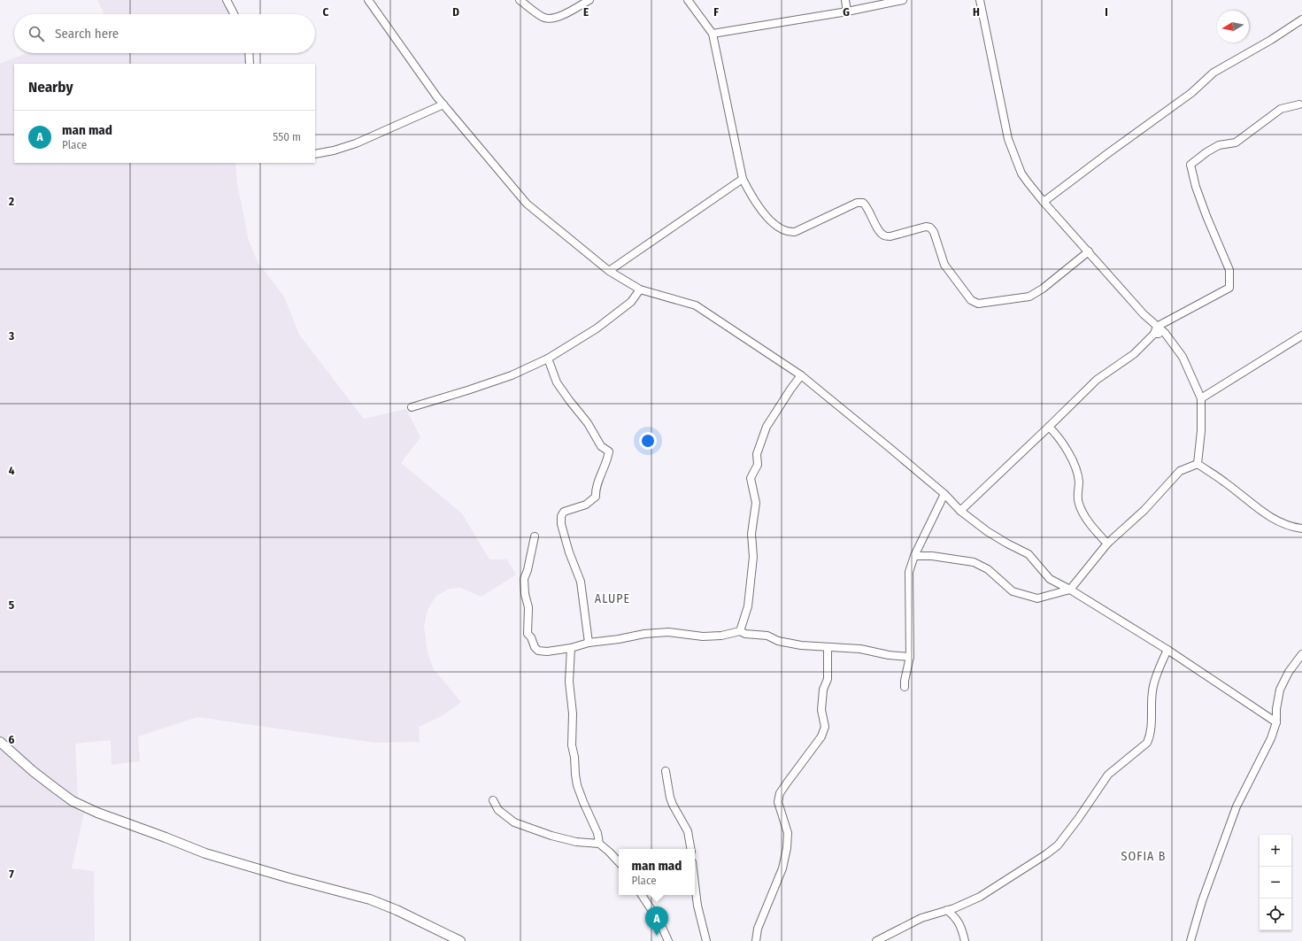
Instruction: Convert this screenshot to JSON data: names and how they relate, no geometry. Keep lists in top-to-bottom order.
{
  "districts": ["ALUPE", "SOFIA B"],
  "north": "left",
  "page": {
    "search": "Search here",
    "heading": "Nearby",
    "list": [
      {
        "mark": "A",
        "name": "man mad",
        "note": "Place",
        "value": "550 m"
      }
    ],
    "map_buttons": ["+", "−"],
    "popup": ["man mad", "Place"],
    "pins": "A"
  },
  "grid": {
    "columns": [
      "C",
      "D",
      "E",
      "F",
      "G",
      "H",
      "I"
    ],
    "rows": [
      "2",
      "3",
      "4",
      "5",
      "6",
      "7"
    ]
  }
}
